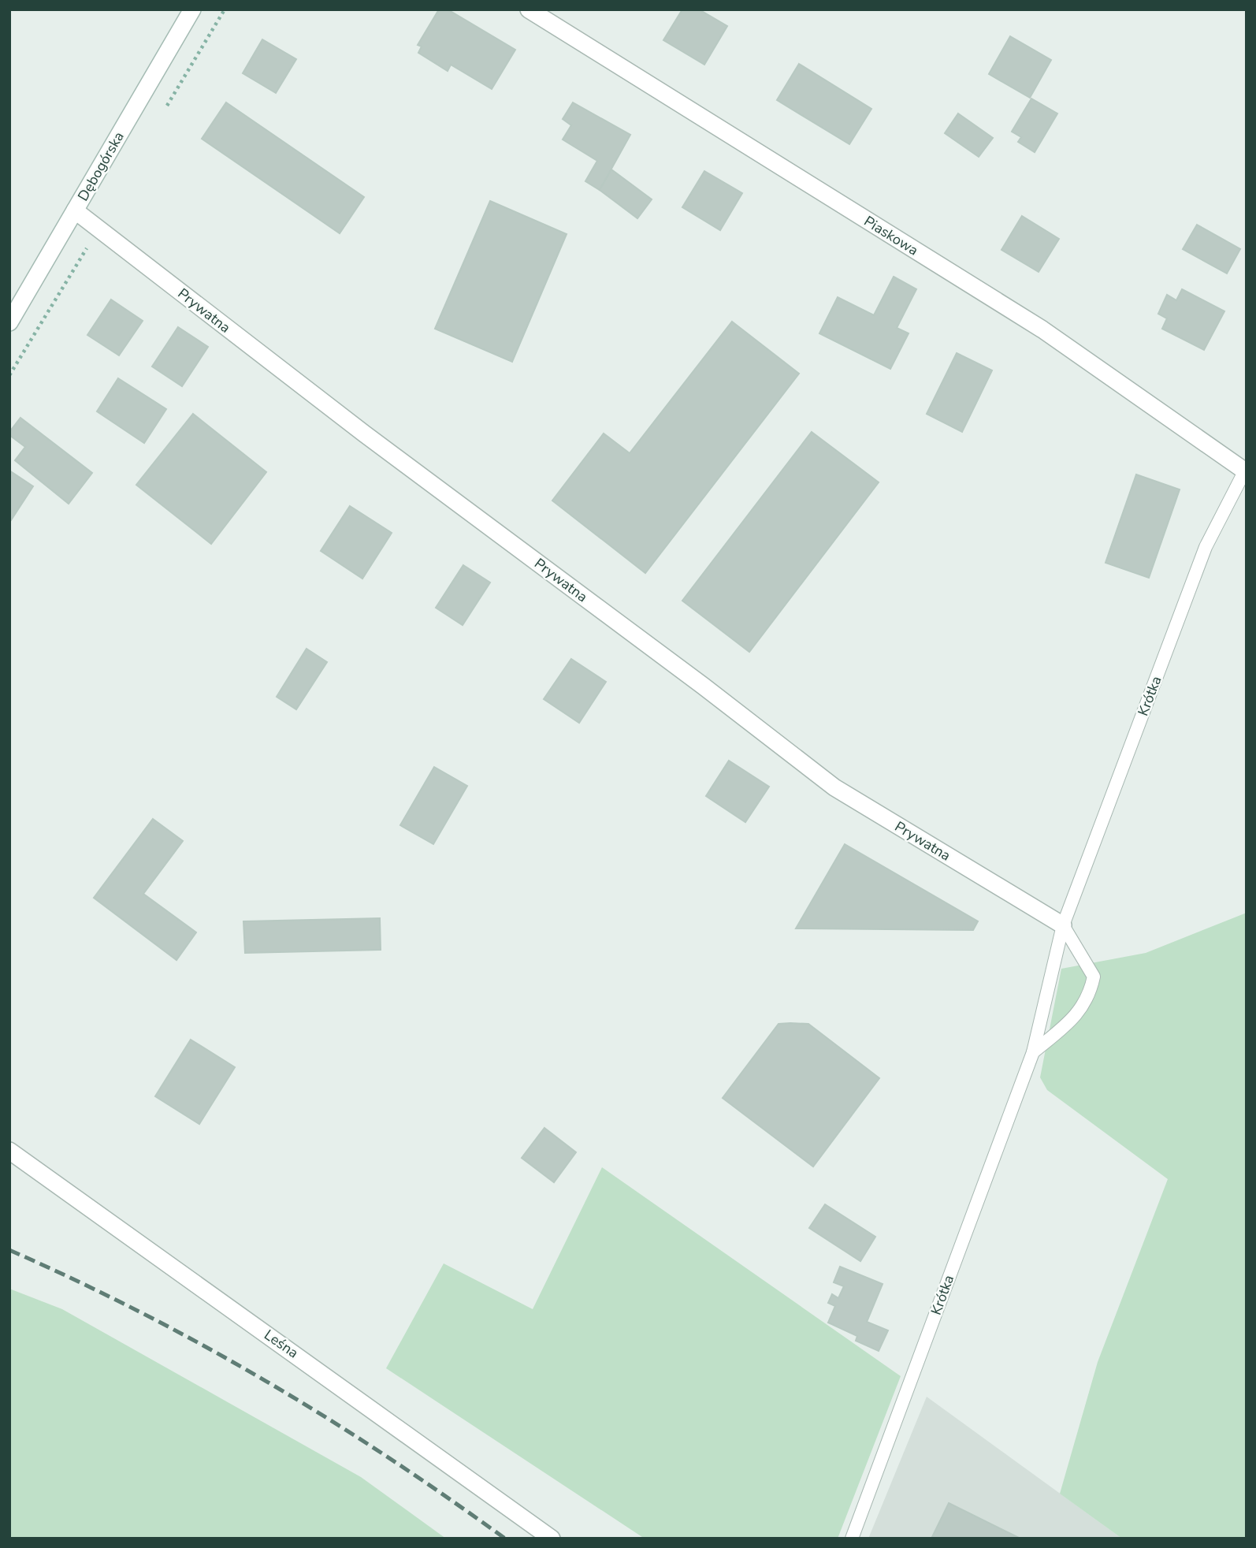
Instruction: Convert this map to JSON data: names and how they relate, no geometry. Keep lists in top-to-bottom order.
{
  "streets": {
    "street": [
      "Dębogórska",
      "Piaskowa",
      "Prywatna",
      "Leśna"
    ],
    "lane": ["Krótka"]
  },
  "crossings": [
    ["Dębogórska", "Prywatna"],
    ["Piaskowa", "Krótka"],
    ["Prywatna", "Krótka"]
  ]
}
